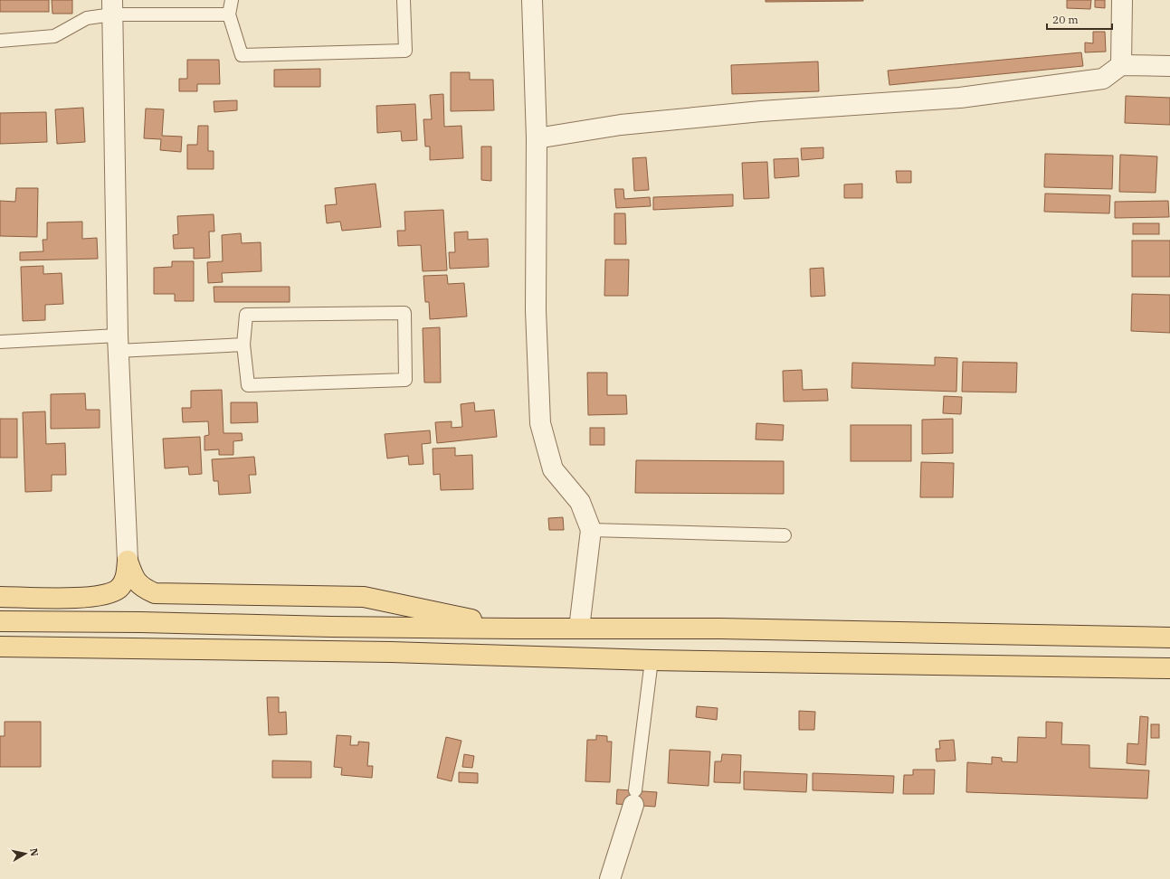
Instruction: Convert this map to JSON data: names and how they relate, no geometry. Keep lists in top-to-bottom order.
{
  "scale_bar": "20 m",
  "north": "right"
}
